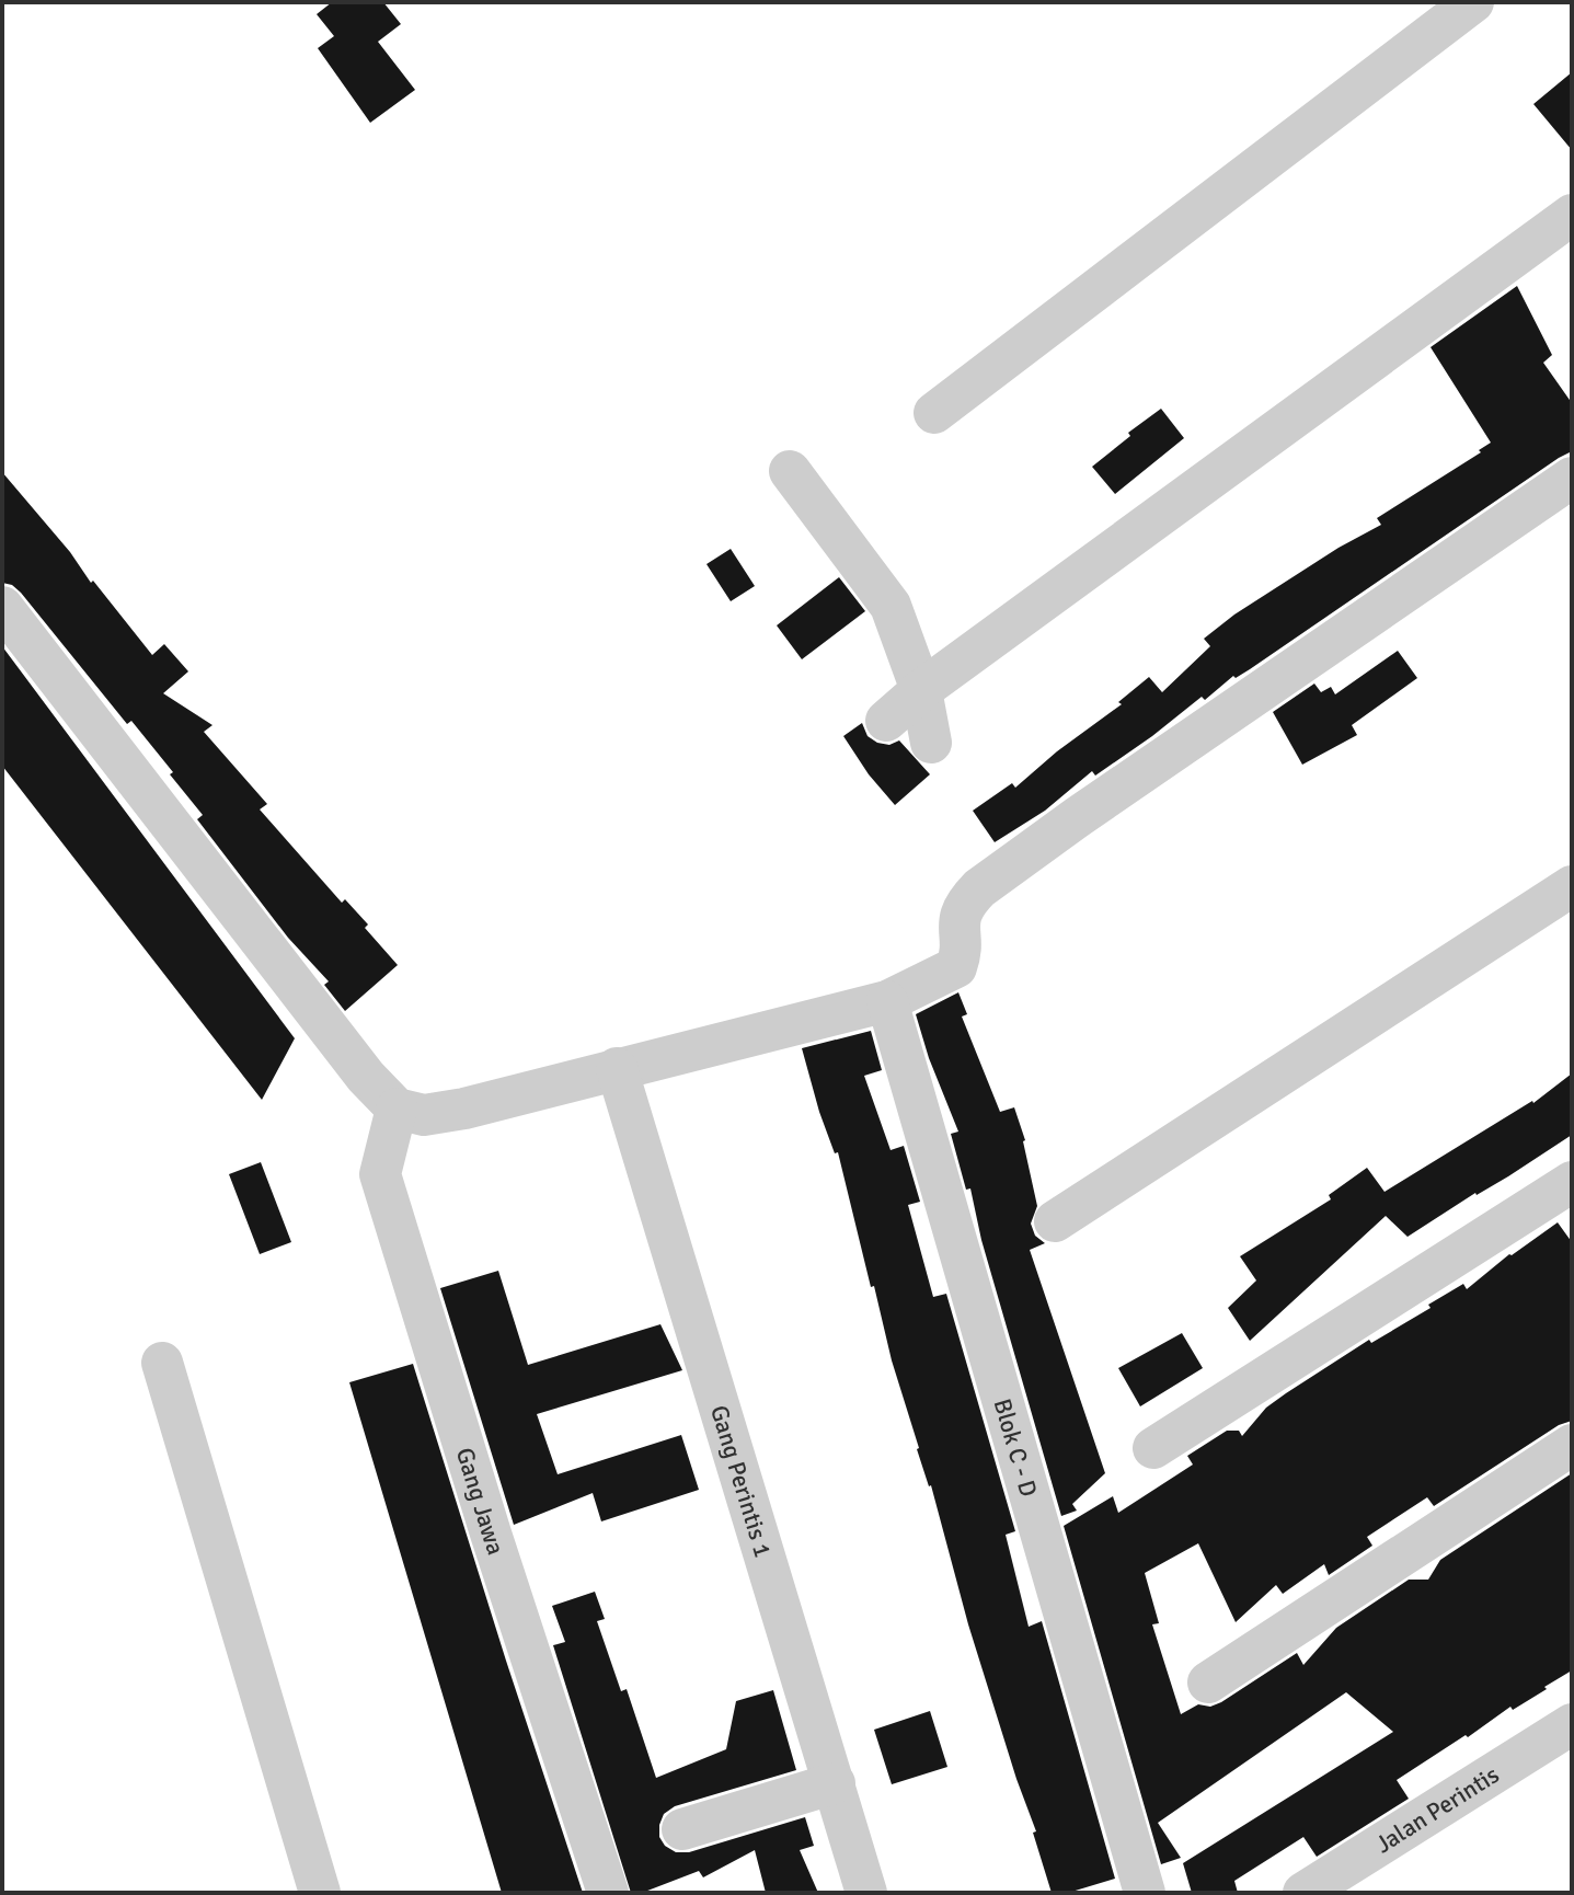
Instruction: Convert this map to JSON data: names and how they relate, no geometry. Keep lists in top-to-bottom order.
{
  "streets": {
    "street": [
      "Blok C - D",
      "Gang Perintis 1",
      "Gang Jawa",
      "Jalan Perintis"
    ]
  }
}
